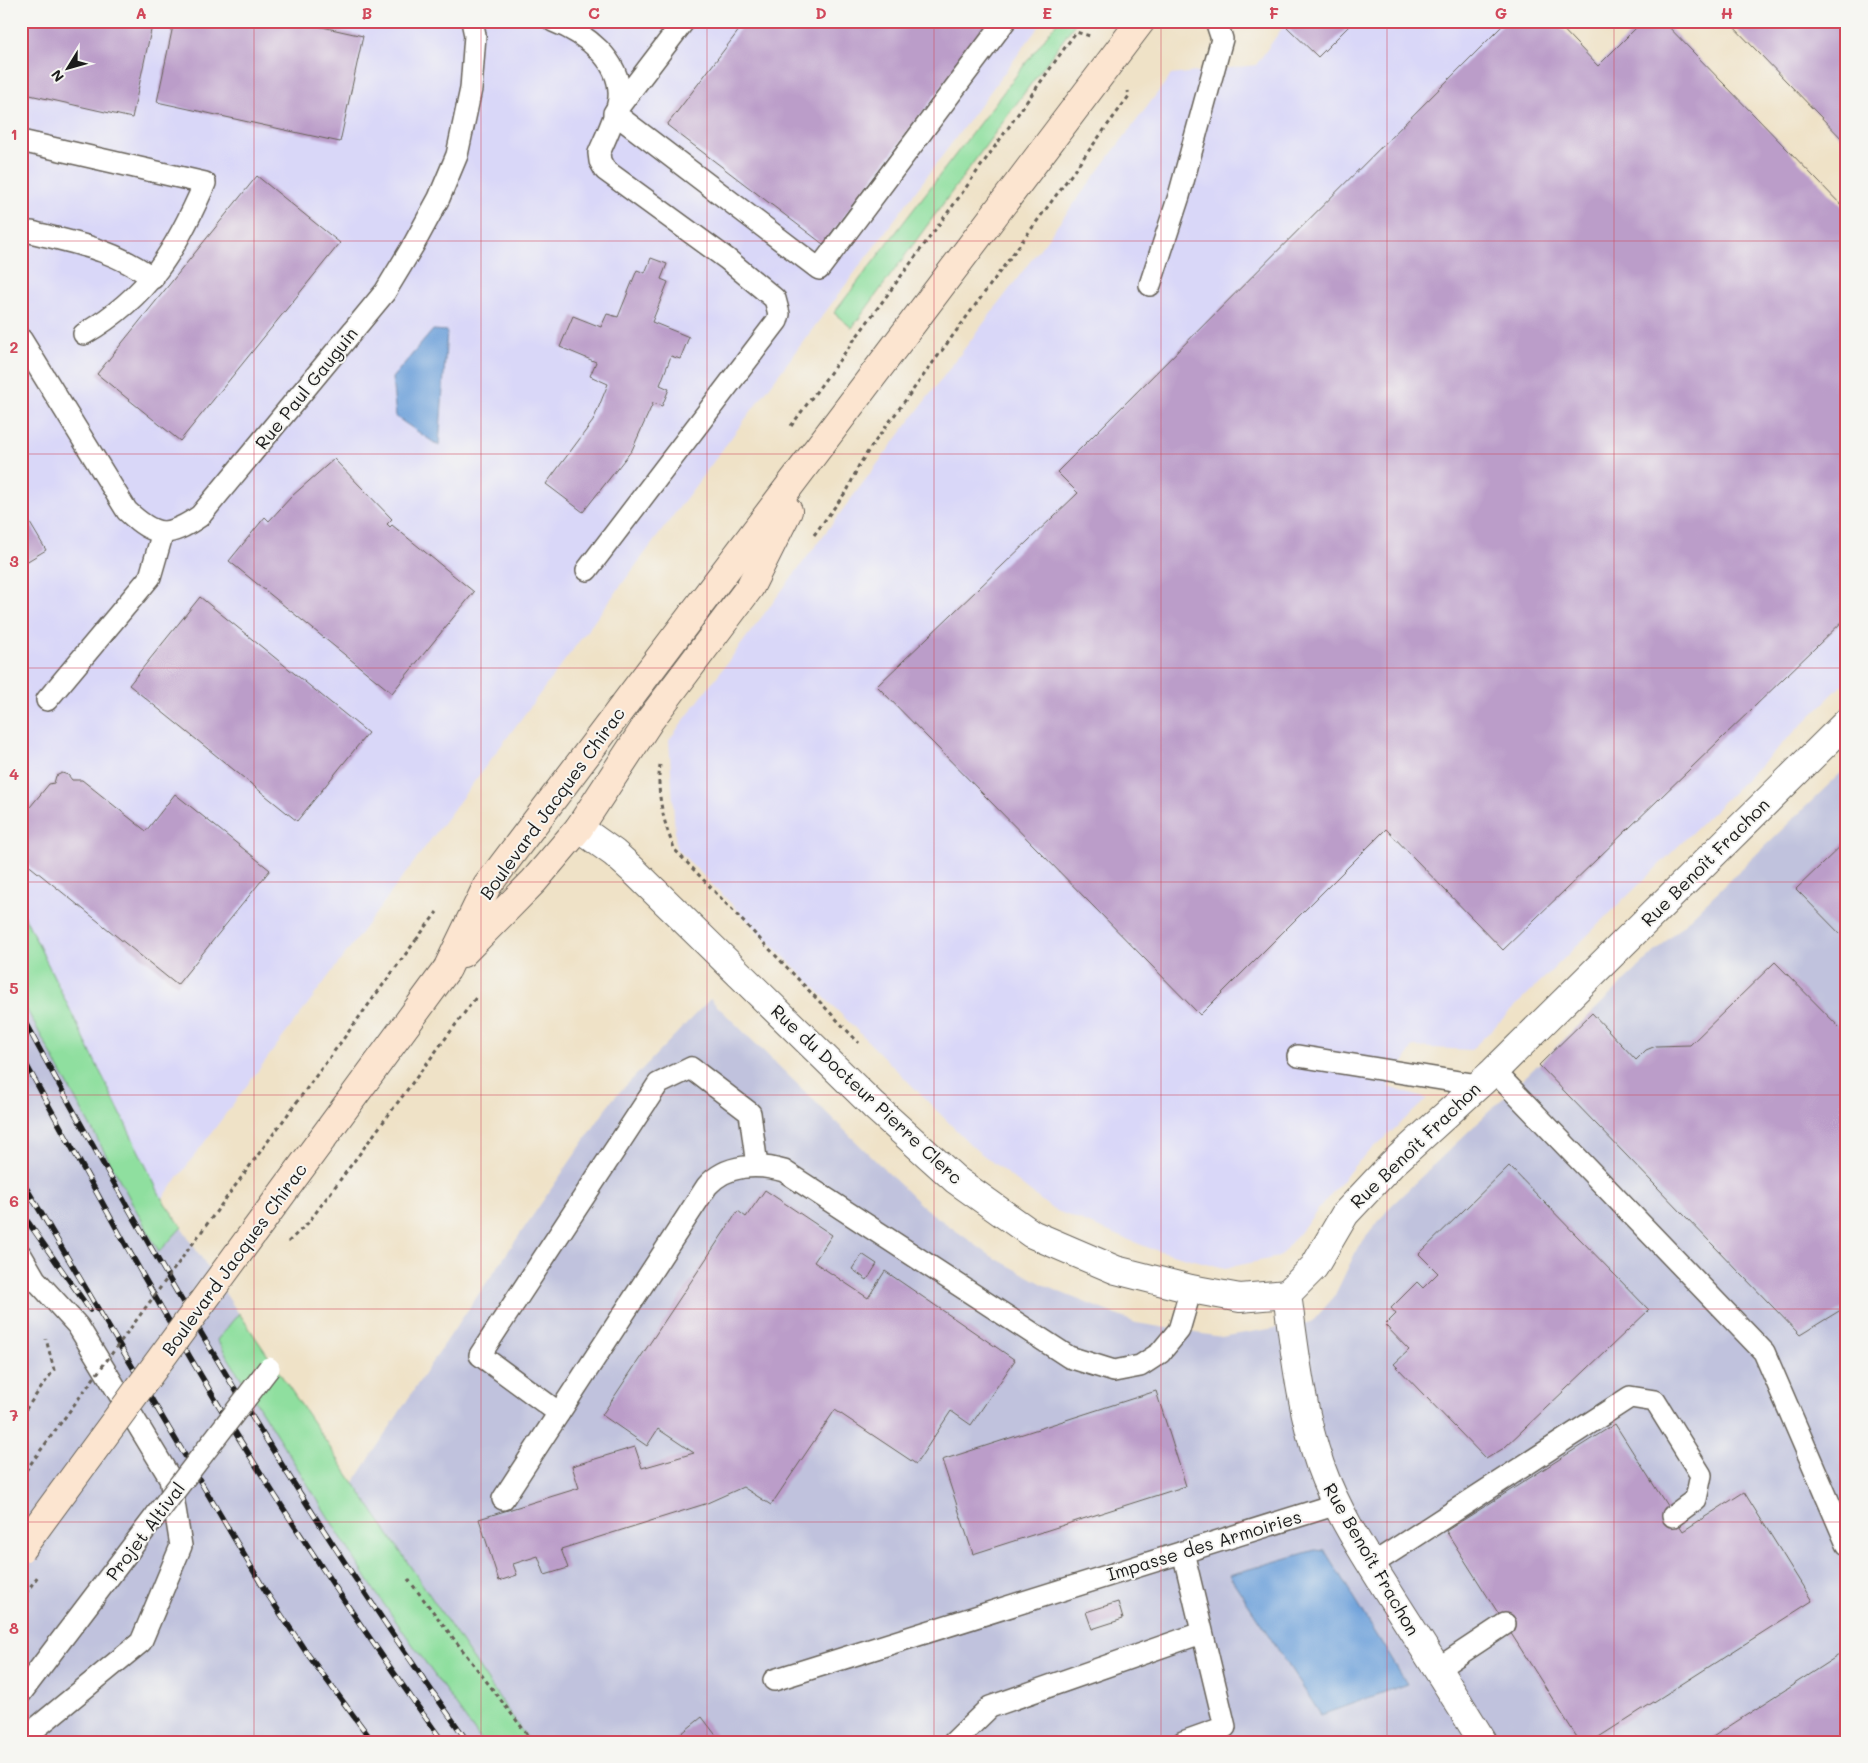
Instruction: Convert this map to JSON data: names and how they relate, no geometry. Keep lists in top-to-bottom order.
{
  "streets": {
    "main road": ["Boulevard Jacques Chirac"],
    "street": ["Rue Benoît Frachon", "Rue du Docteur Pierre Clerc"],
    "lane": ["Rue Paul Gauguin", "Projet Altival", "Impasse des Armoiries"]
  },
  "crossings": [
    ["Boulevard Jacques Chirac", "Rue du Docteur Pierre Clerc"],
    ["Rue Benoît Frachon", "Rue du Docteur Pierre Clerc"],
    ["Rue Benoît Frachon", "Impasse des Armoiries"]
  ],
  "north": "bottom left",
  "grid": {
    "columns": [
      "A",
      "B",
      "C",
      "D",
      "E",
      "F",
      "G",
      "H"
    ],
    "rows": [
      "1",
      "2",
      "3",
      "4",
      "5",
      "6",
      "7",
      "8"
    ]
  }
}
